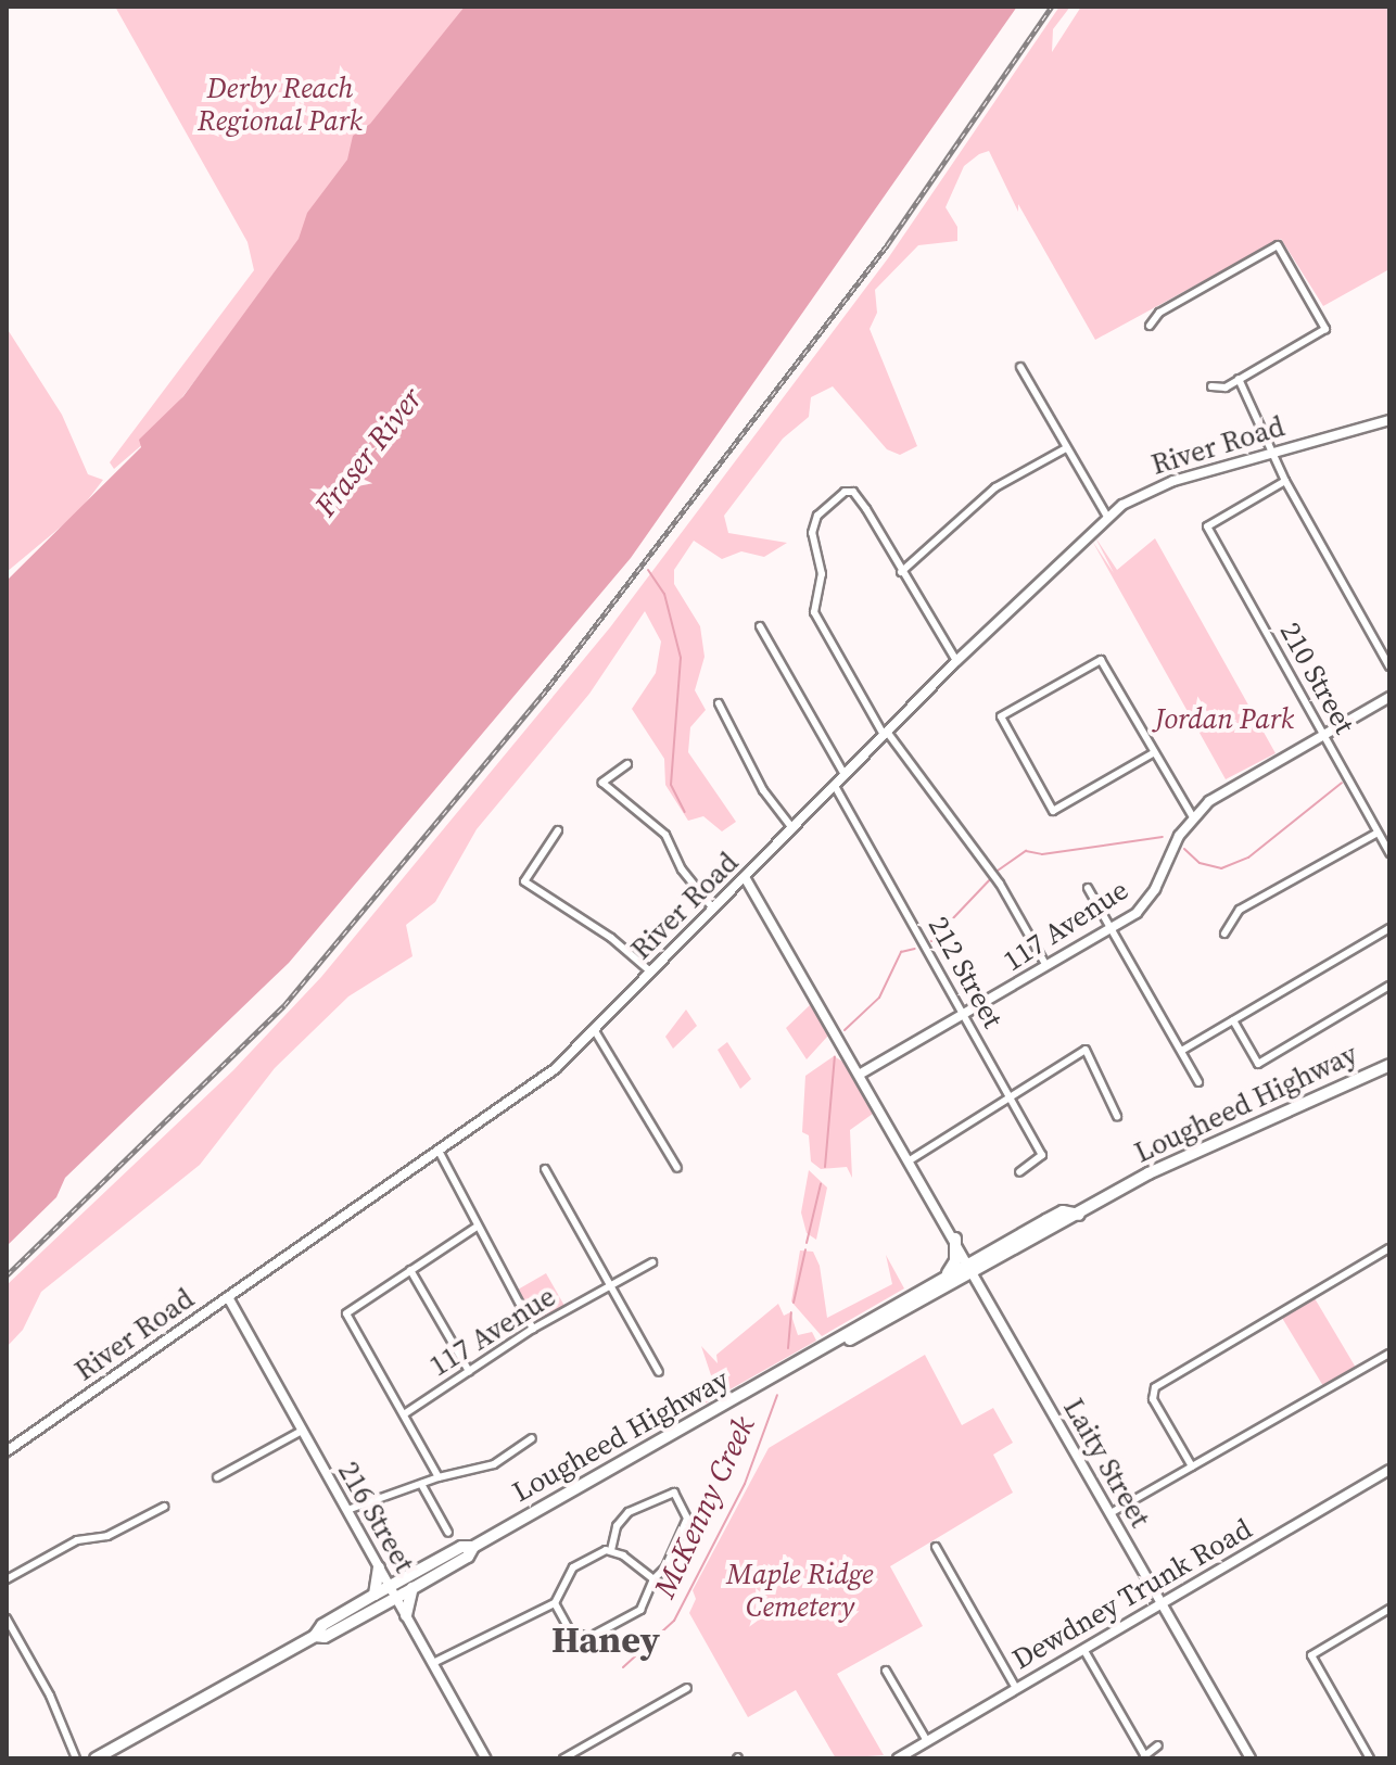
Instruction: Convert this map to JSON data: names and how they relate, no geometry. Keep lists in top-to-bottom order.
{
  "streets": {
    "highway": ["Lougheed Highway"],
    "street": [
      "River Road",
      "210 Street",
      "117 Avenue",
      "212 Street",
      "Laity Street",
      "216 Street",
      "Dewdney Trunk Road"
    ]
  },
  "crossings": [
    ["River Road", "212 Street"],
    ["River Road", "Laity Street"],
    ["River Road", "216 Street"],
    ["210 Street", "117 Avenue"],
    ["117 Avenue", "212 Street"],
    ["117 Avenue", "Laity Street"],
    ["Lougheed Highway", "Laity Street"],
    ["Lougheed Highway", "216 Street"],
    ["Laity Street", "Dewdney Trunk Road"]
  ],
  "districts": ["Haney"],
  "water": ["Fraser River", "McKenny Creek"],
  "parks": ["Derby Reach Regional Park", "Jordan Park", "Maple Ridge Cemetery"]
}
